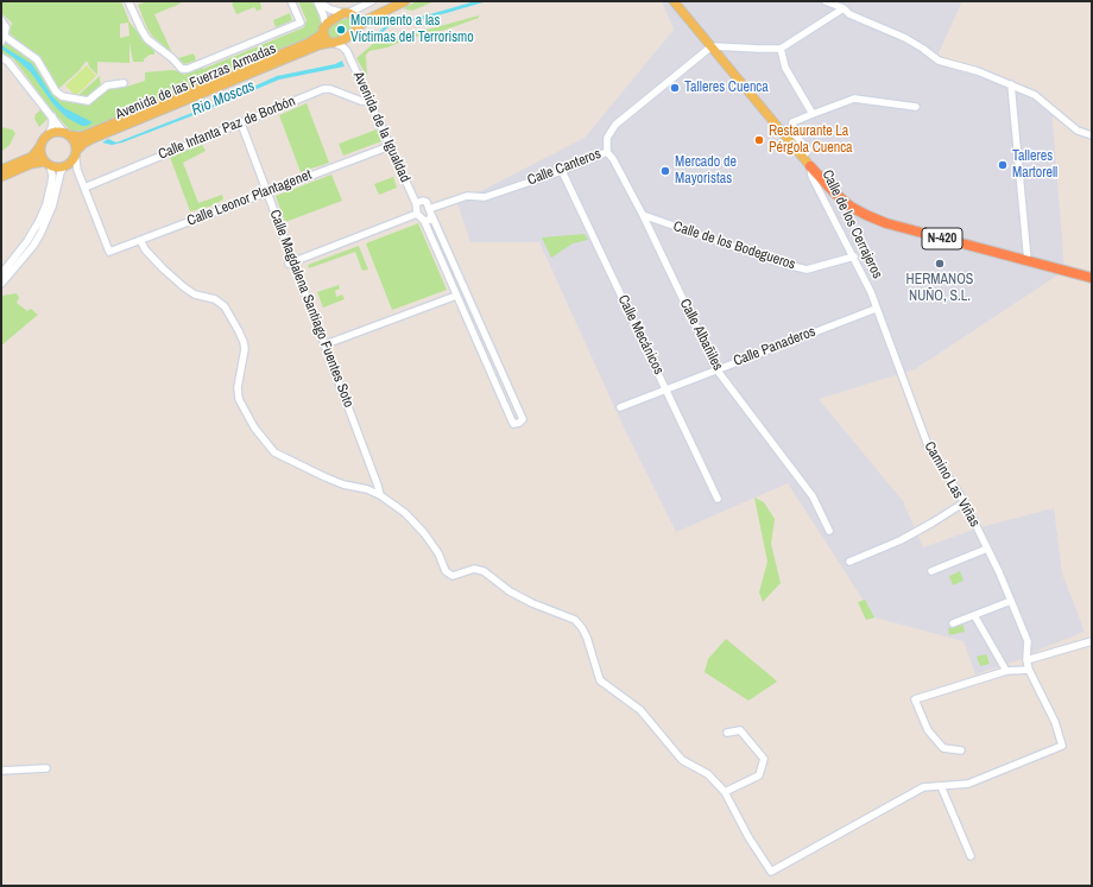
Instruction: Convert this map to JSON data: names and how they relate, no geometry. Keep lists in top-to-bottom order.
{
  "streets": {
    "highway": ["N-420"],
    "main road": ["Avenida de las Fuerzas Armadas", "Calle de los Cerrajeros"],
    "street": [
      "Avenida de la Igualdad",
      "Calle Infanta Paz de Borbón",
      "Calle Canteros",
      "Calle Leonor Plantagenet",
      "Calle de los Bodegueros",
      "Calle Magdalena Santiago Fuentes Soto",
      "Calle Mecánicos",
      "Calle Albañiles",
      "Calle Panaderos",
      "Camino Las Viñas"
    ]
  },
  "crossings": [
    ["Avenida de la Igualdad", "Calle Infanta Paz de Borbón"],
    ["Avenida de la Igualdad", "Calle Leonor Plantagenet"],
    ["Calle Infanta Paz de Borbón", "Calle Leonor Plantagenet"],
    ["Calle Infanta Paz de Borbón", "Calle Magdalena Santiago Fuentes Soto"],
    ["Calle Canteros", "Calle de los Cerrajeros"],
    ["Calle Canteros", "Calle Mecánicos"],
    ["Calle Canteros", "Calle Albañiles"],
    ["Calle Leonor Plantagenet", "Calle Magdalena Santiago Fuentes Soto"],
    ["Calle de los Cerrajeros", "N-420"],
    ["Calle de los Cerrajeros", "Calle de los Bodegueros"],
    ["Calle de los Cerrajeros", "Calle Panaderos"],
    ["Calle de los Cerrajeros", "Camino Las Viñas"],
    ["Calle de los Bodegueros", "Calle Albañiles"],
    ["Calle Mecánicos", "Calle Panaderos"],
    ["Calle Albañiles", "Calle Panaderos"],
    ["Calle Panaderos", "Camino Las Viñas"]
  ],
  "water": ["Rio Moscas"],
  "places": [
    "Monumento a las Víctimas del Terrorismo",
    "Talleres Cuenca",
    "Restaurante La Pérgola Cuenca",
    "Talleres Martorell",
    "Mercado de Mayoristas",
    "HERMANOS NUÑO, S.L."
  ]
}
